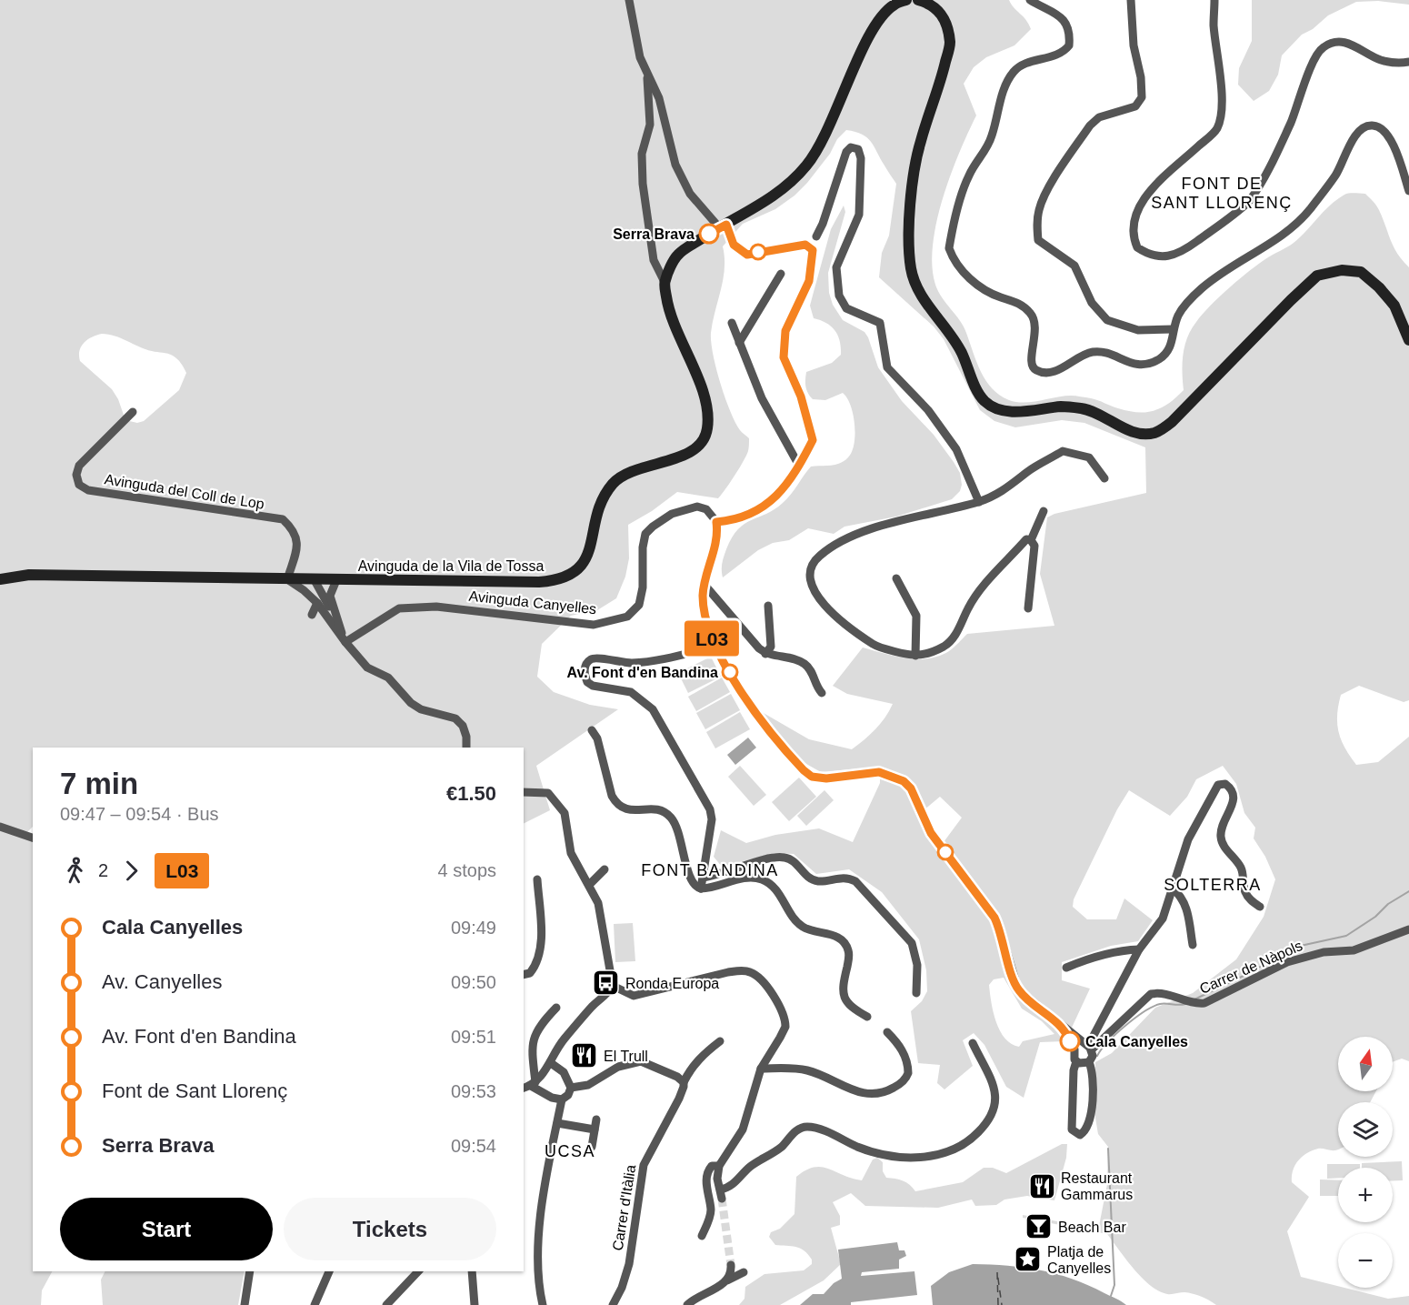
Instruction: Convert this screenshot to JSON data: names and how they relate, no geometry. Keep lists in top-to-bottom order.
{
  "streets": {
    "main road": ["Avinguda de la Vila de Tossa"],
    "street": [
      "Avinguda del Coll de Lop",
      "Avinguda Canyelles",
      "Carrer de Nàpols",
      "Carrer d'Itàlia"
    ]
  },
  "crossings": [
    ["Avinguda del Coll de Lop", "Avinguda de la Vila de Tossa"]
  ],
  "districts": [
    "FONT DE SANT LLORENÇ",
    "FONT BANDINA",
    "SOLTERRA",
    "UCSA"
  ],
  "places": {
    "other": ["Serra Brava", "Av. Font d'en Bandina", "Cala Canyelles"],
    "bus stop": ["Ronda Europa"],
    "restaurant": ["El Trull", "Restaurant Gammarus"],
    "bar": ["Beach Bar"],
    "place": ["Platja de Canyelles"]
  },
  "lines": ["bus line L03"],
  "north": "top",
  "page": {
    "on_map": "L03",
    "heading": ["7 min", "09:47 – 09:54 · Bus", "€1.50"],
    "legs": ["2", "L03", "4 stops"],
    "list": [
      {
        "name": "Cala Canyelles",
        "value": "09:49"
      },
      {
        "name": "Av. Canyelles",
        "value": "09:50"
      },
      {
        "name": "Av. Font d'en Bandina",
        "value": "09:51"
      },
      {
        "name": "Font de Sant Llorenç",
        "value": "09:53"
      },
      {
        "name": "Serra Brava",
        "value": "09:54"
      }
    ],
    "map_buttons": ["+", "−"],
    "buttons": ["Start", "Tickets"]
  }
}
